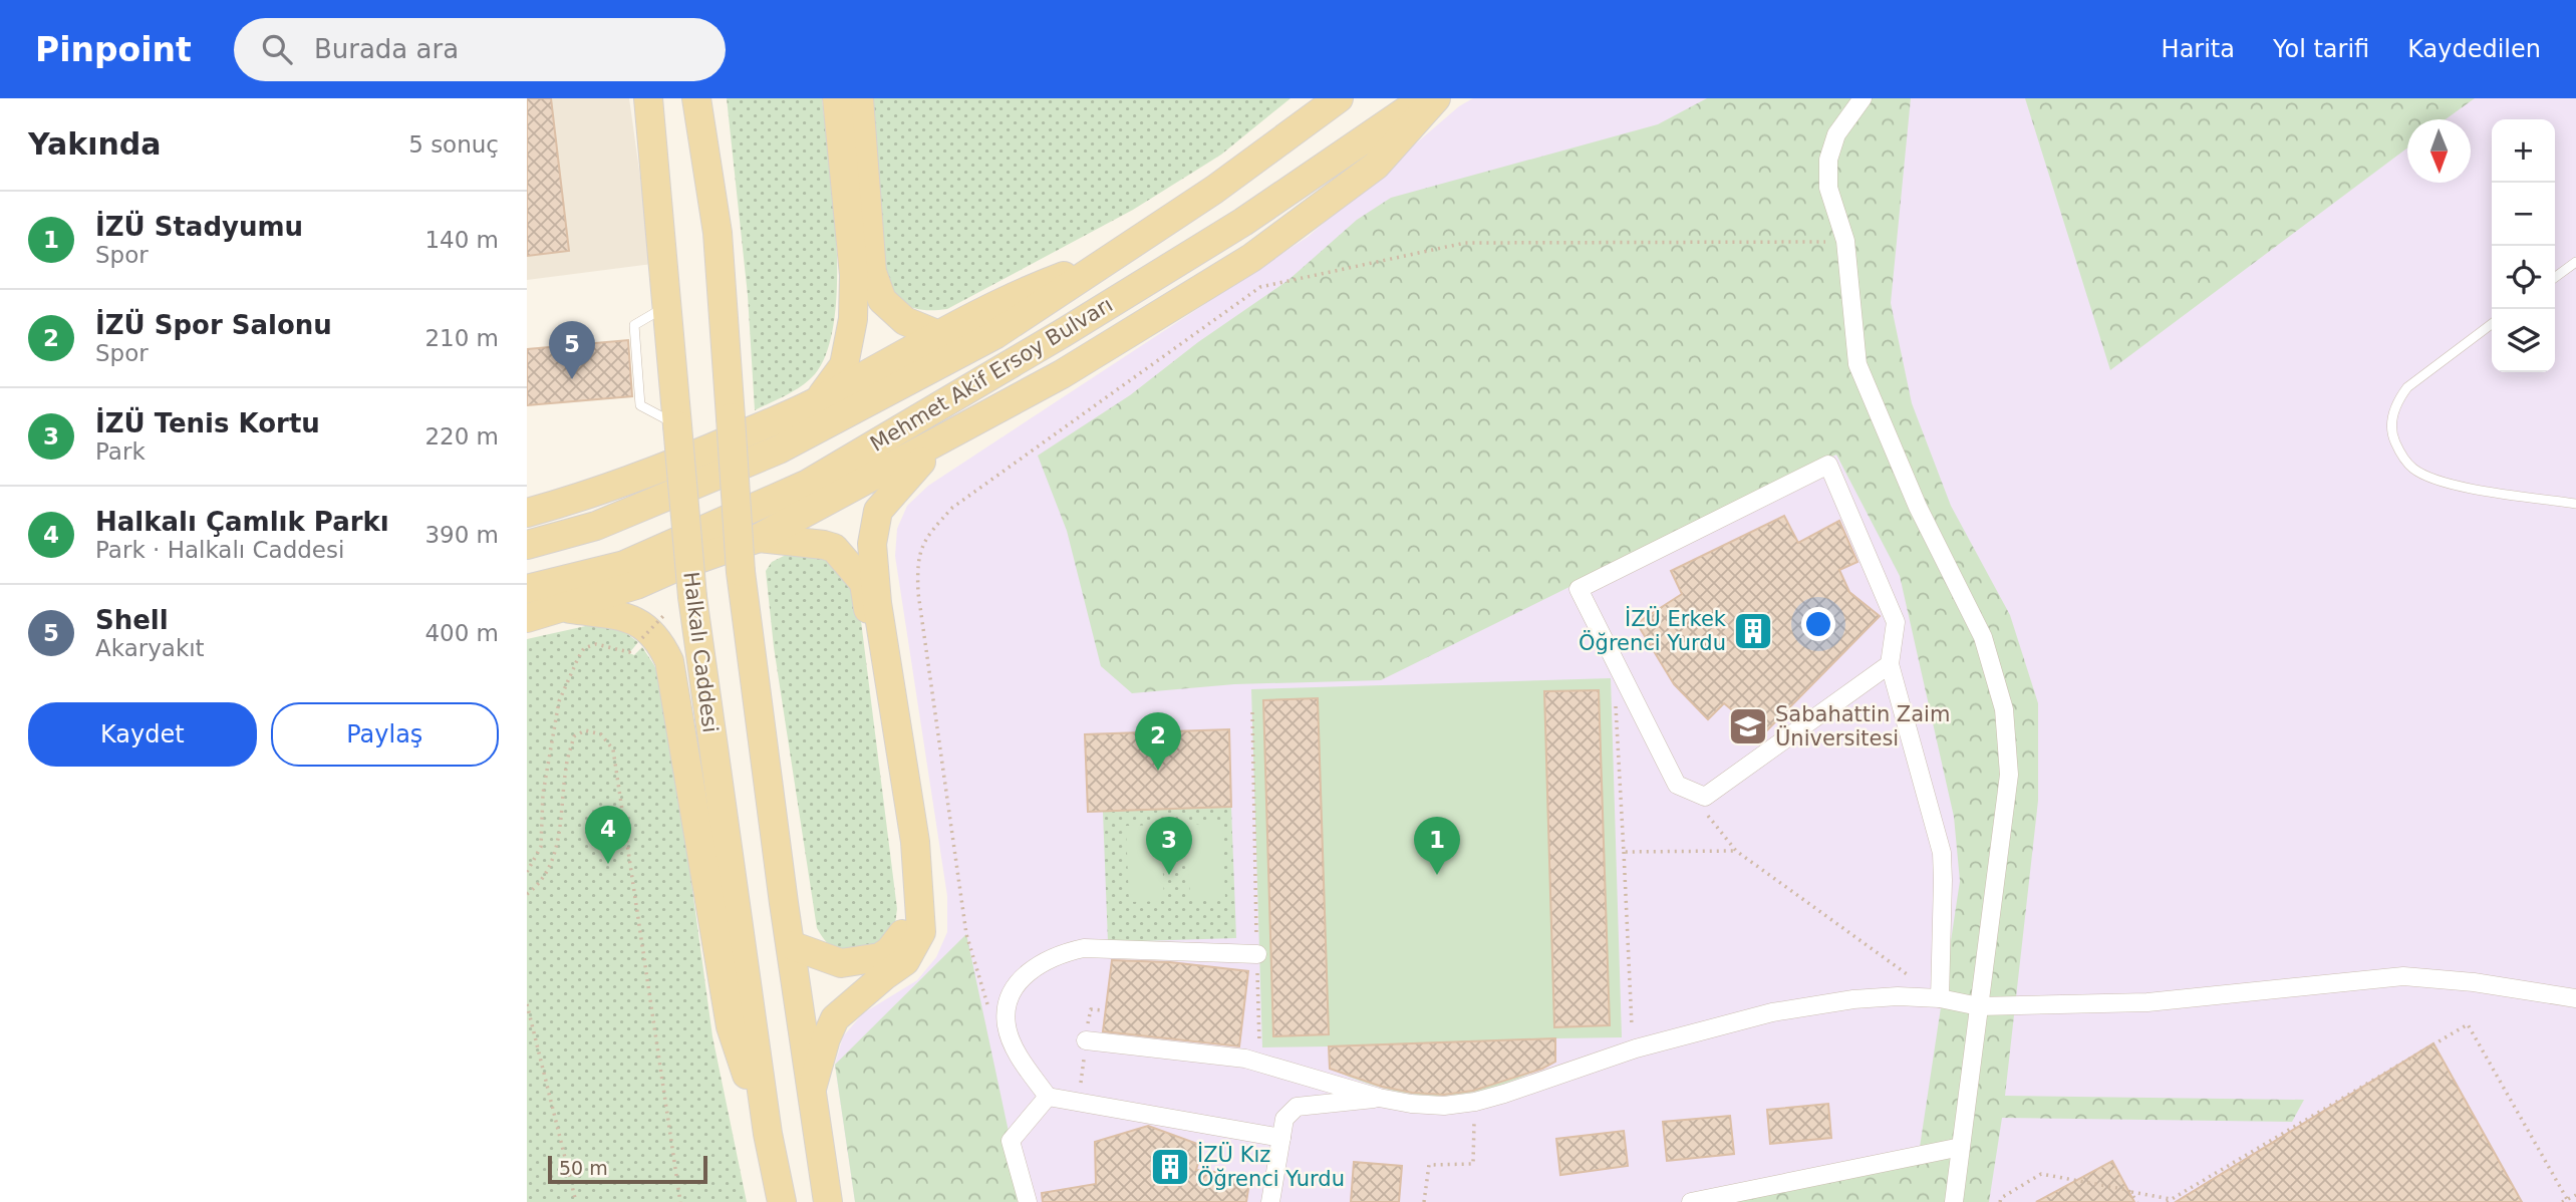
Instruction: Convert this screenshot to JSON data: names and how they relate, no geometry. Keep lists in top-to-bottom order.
{
  "streets": {
    "main road": ["Mehmet Akif Ersoy Bulvarı", "Halkalı Caddesi"]
  },
  "places": {
    "building": ["İZÜ Erkek Öğrenci Yurdu", "İZÜ Kız Öğrenci Yurdu"],
    "school or university": ["Sabahattin Zaim Üniversitesi"]
  },
  "scale_bar": "50 m",
  "north": "bottom",
  "page": {
    "header": "Pinpoint",
    "search": "Burada ara",
    "nav": ["Harita", "Yol tarifi", "Kaydedilen"],
    "heading": ["Yakında", "5 sonuç"],
    "map_buttons": ["+", "−"],
    "list": [
      {
        "mark": "1",
        "name": "İZÜ Stadyumu",
        "note": "Spor",
        "value": "140 m"
      },
      {
        "mark": "2",
        "name": "İZÜ Spor Salonu",
        "note": "Spor",
        "value": "210 m"
      },
      {
        "mark": "3",
        "name": "İZÜ Tenis Kortu",
        "note": "Park",
        "value": "220 m"
      },
      {
        "mark": "4",
        "name": "Halkalı Çamlık Parkı",
        "note": "Park · Halkalı Caddesi",
        "value": "390 m"
      },
      {
        "mark": "5",
        "name": "Shell",
        "note": "Akaryakıt",
        "value": "400 m"
      }
    ],
    "pins": [
      "5",
      "2",
      "4",
      "1",
      "3"
    ],
    "buttons": ["Kaydet", "Paylaş"],
    "scale": "50 m"
  }
}
